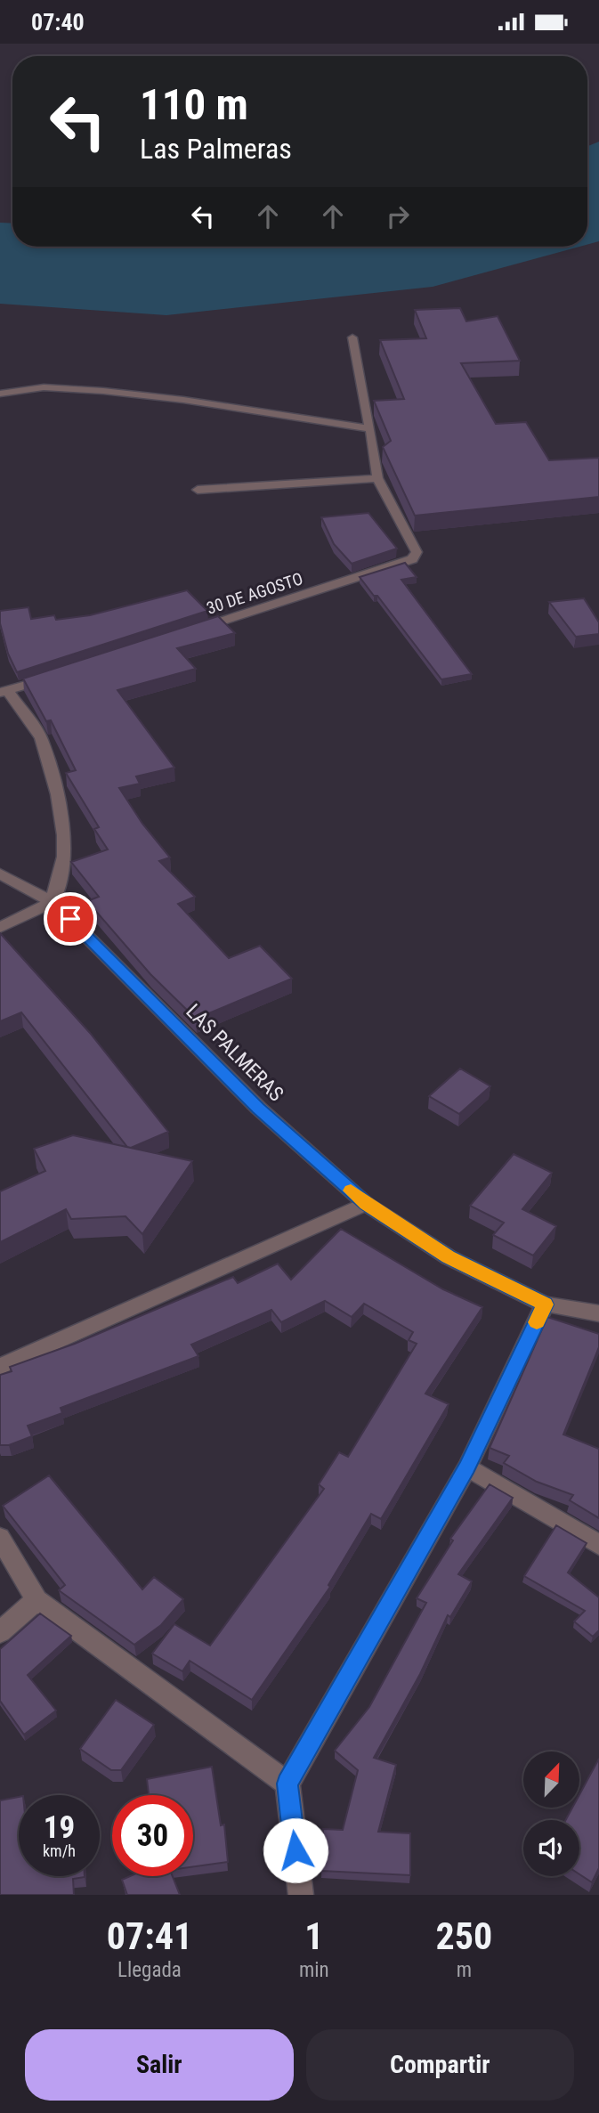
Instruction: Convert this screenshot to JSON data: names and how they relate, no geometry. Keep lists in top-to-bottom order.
{
  "streets": {
    "street": ["30 DE AGOSTO", "LAS PALMERAS"]
  },
  "north": "top right",
  "page": {
    "status": "07:40",
    "turn": ["110 m", "Las Palmeras"],
    "speed": "19 km/h",
    "limit": "30",
    "eta": [
      "07:41",
      "Llegada",
      "1",
      "min",
      "250",
      "m"
    ],
    "buttons": ["Salir", "Compartir"]
  }
}
